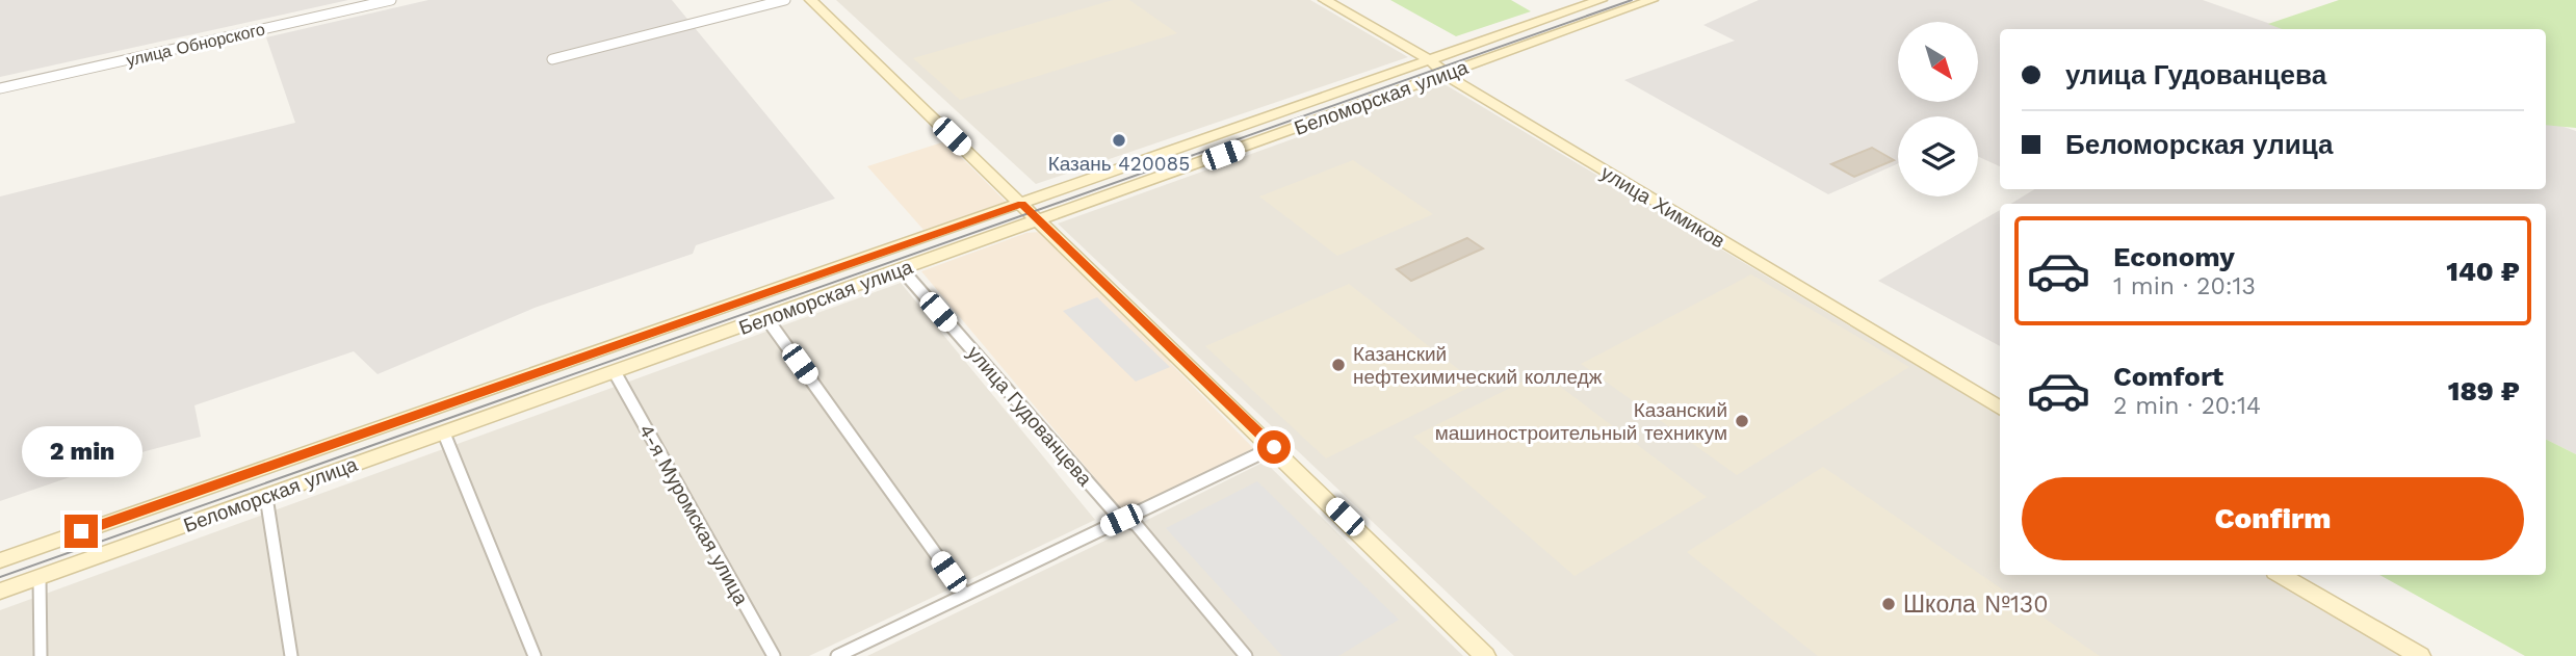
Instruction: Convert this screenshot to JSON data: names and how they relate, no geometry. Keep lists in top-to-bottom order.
{
  "streets": {
    "main road": ["Беломорская улица", "улица Химиков"],
    "street": ["улица Обнорского", "улица Гудованцева", "4-я Муромская улица"]
  },
  "crossings": [
    ["Беломорская улица", "улица Химиков"],
    ["Беломорская улица", "улица Гудованцева"],
    ["Беломорская улица", "4-я Муромская улица"]
  ],
  "places": [
    "Казань 420085",
    "Казанский нефтехимический колледж",
    "Казанский машиностроительный техникум",
    "Школа №130"
  ],
  "north": "bottom right",
  "page": {
    "banner": ["улица Гудованцева", "Беломорская улица"],
    "list": [
      {
        "name": "Economy",
        "note": "1 min · 20:13",
        "value": "140 ₽"
      },
      {
        "name": "Comfort",
        "note": "2 min · 20:14",
        "value": "189 ₽"
      }
    ],
    "bubble": "2 min",
    "buttons": "Confirm"
  }
}
